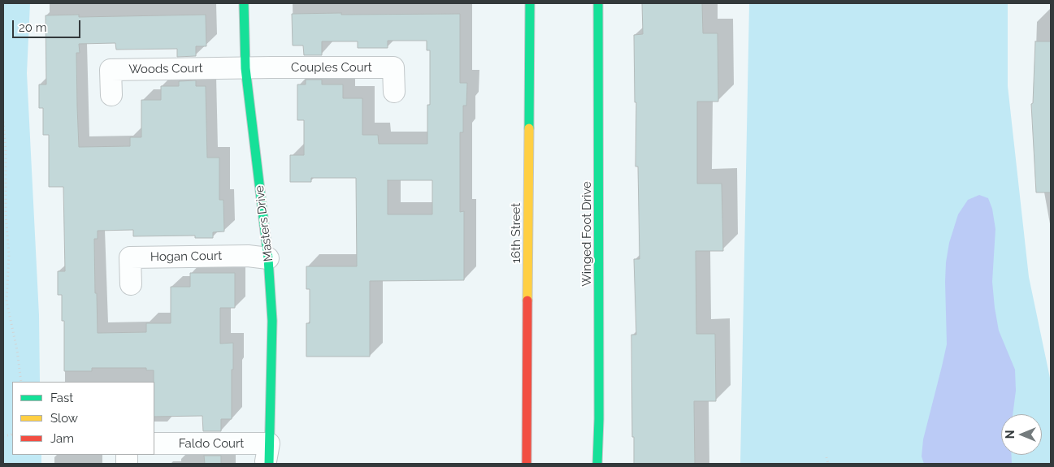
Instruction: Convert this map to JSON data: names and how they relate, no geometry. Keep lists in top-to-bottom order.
{
  "streets": {
    "street": [
      "Couples Court",
      "Woods Court",
      "Masters Drive",
      "16th Street",
      "Winged Foot Drive",
      "Hogan Court",
      "Faldo Court"
    ]
  },
  "crossings": [
    ["Couples Court", "Woods Court"],
    ["Couples Court", "Masters Drive"],
    ["Woods Court", "Masters Drive"],
    ["Masters Drive", "Hogan Court"],
    ["Masters Drive", "Faldo Court"]
  ],
  "legend": ["Fast", "Slow", "Jam"],
  "scale_bar": "20 m",
  "north": "left"
}
